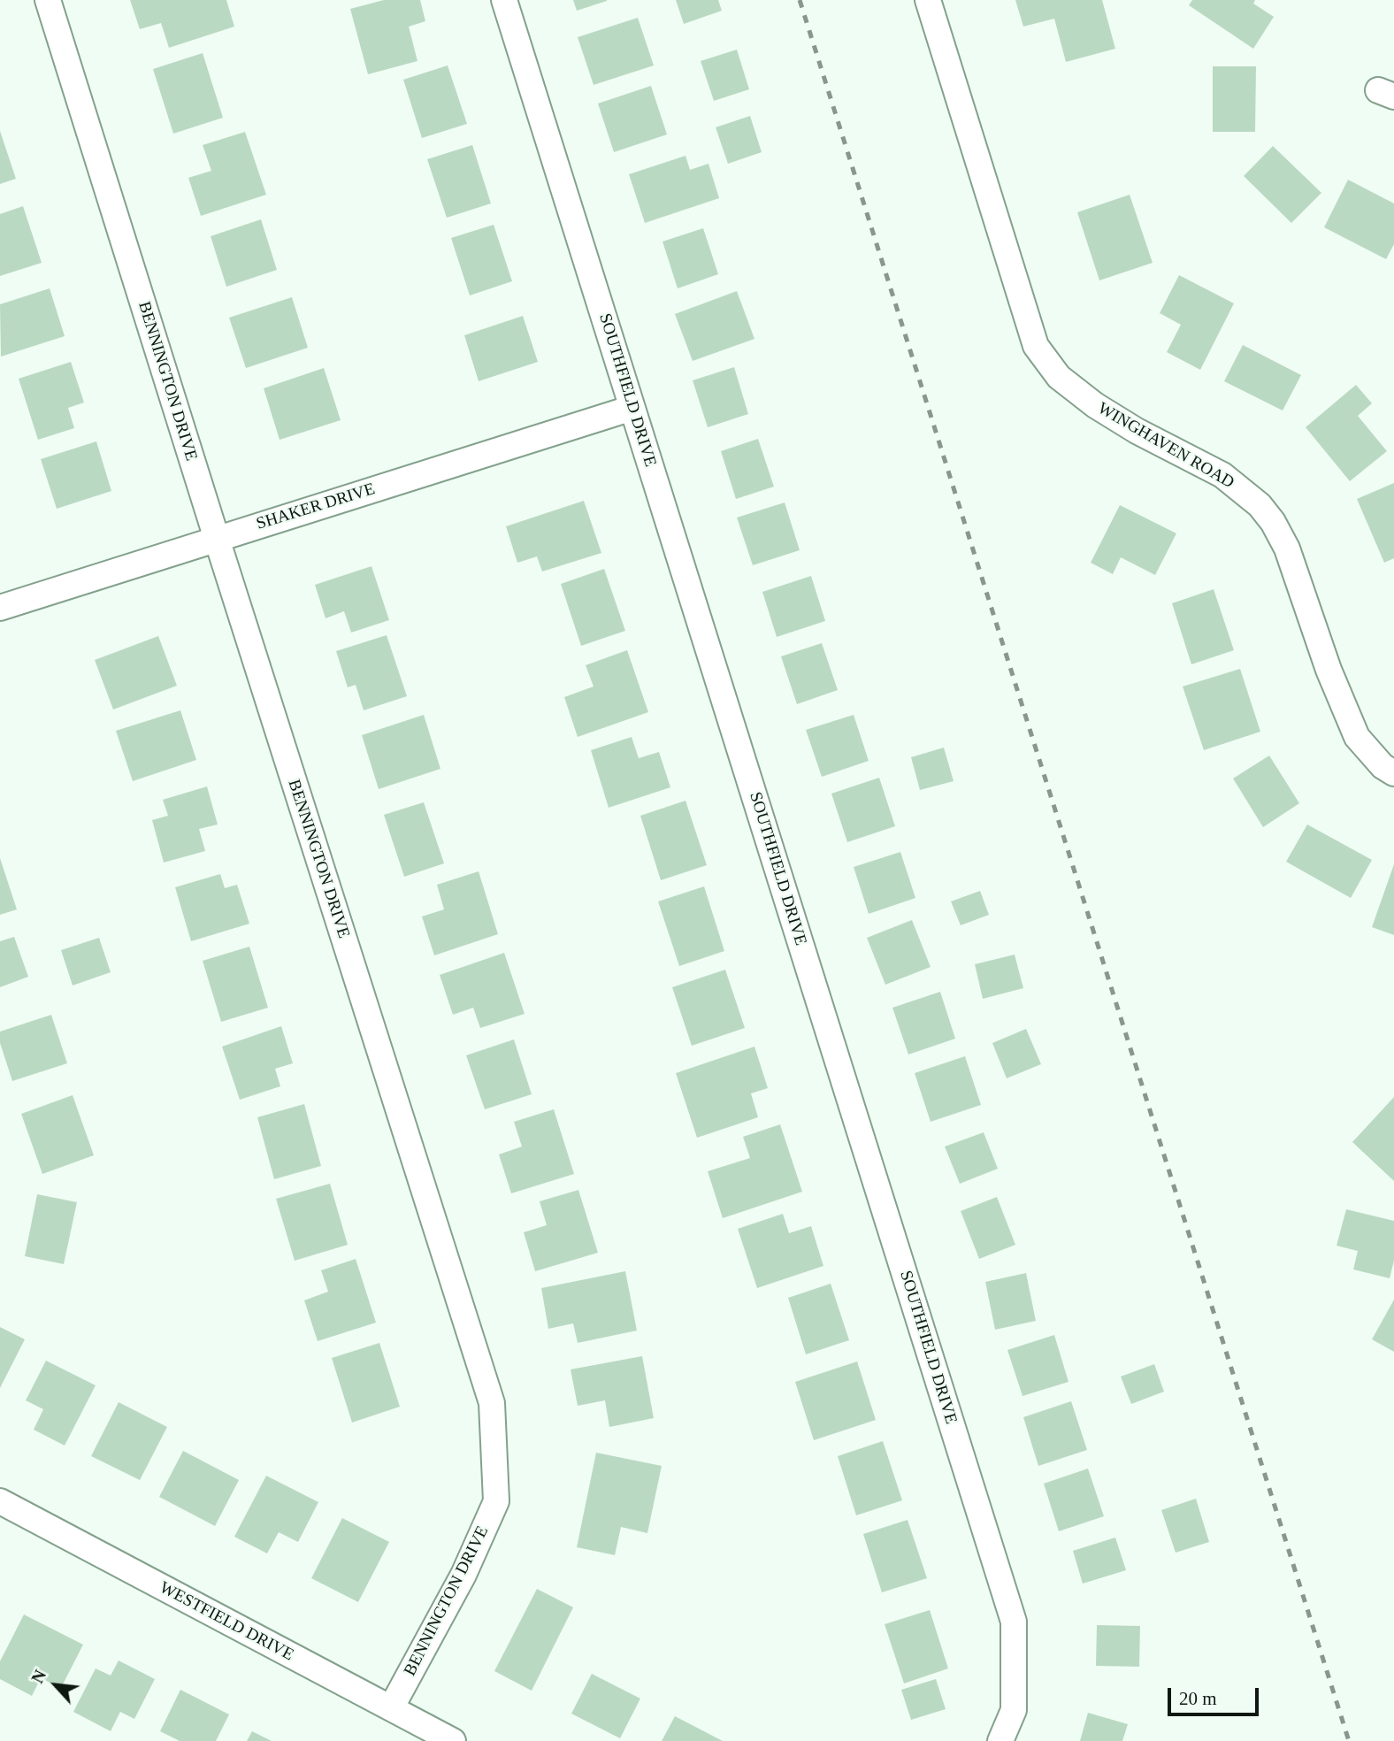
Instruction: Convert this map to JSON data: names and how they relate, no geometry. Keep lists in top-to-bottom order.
{
  "streets": {
    "street": [
      "BENNINGTON DRIVE",
      "SOUTHFIELD DRIVE",
      "WINGHAVEN ROAD",
      "SHAKER DRIVE",
      "WESTFIELD DRIVE"
    ]
  },
  "crossings": [
    ["BENNINGTON DRIVE", "SHAKER DRIVE"],
    ["BENNINGTON DRIVE", "WESTFIELD DRIVE"],
    ["SOUTHFIELD DRIVE", "SHAKER DRIVE"]
  ],
  "scale_bar": "20 m",
  "north": "top left"
}
